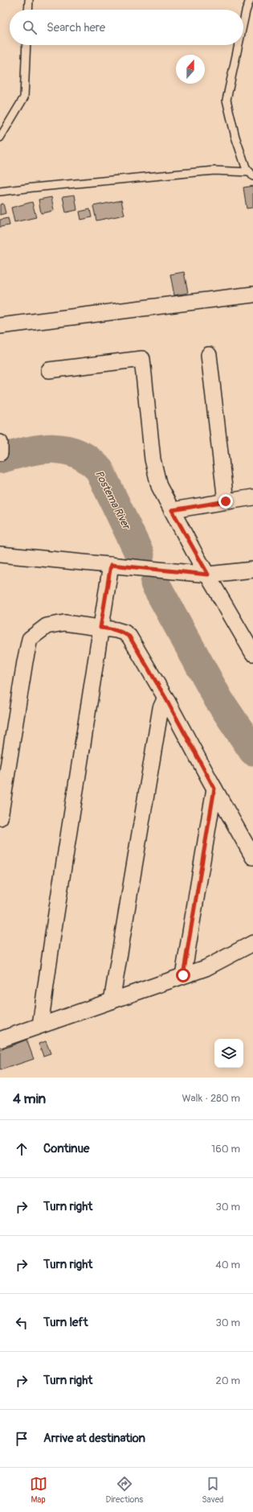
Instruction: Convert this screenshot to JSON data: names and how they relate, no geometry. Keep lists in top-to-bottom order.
{
  "water": ["Postema River"],
  "north": "top",
  "page": {
    "search": "Search here",
    "heading": ["4 min", "Walk · 280 m"],
    "list": [
      ["Continue", "160 m"],
      ["Turn right", "30 m"],
      ["Turn right", "40 m"],
      ["Turn left", "30 m"],
      ["Turn right", "20 m"],
      "Arrive at destination"
    ],
    "nav": ["Map", "Directions", "Saved"]
  }
}
